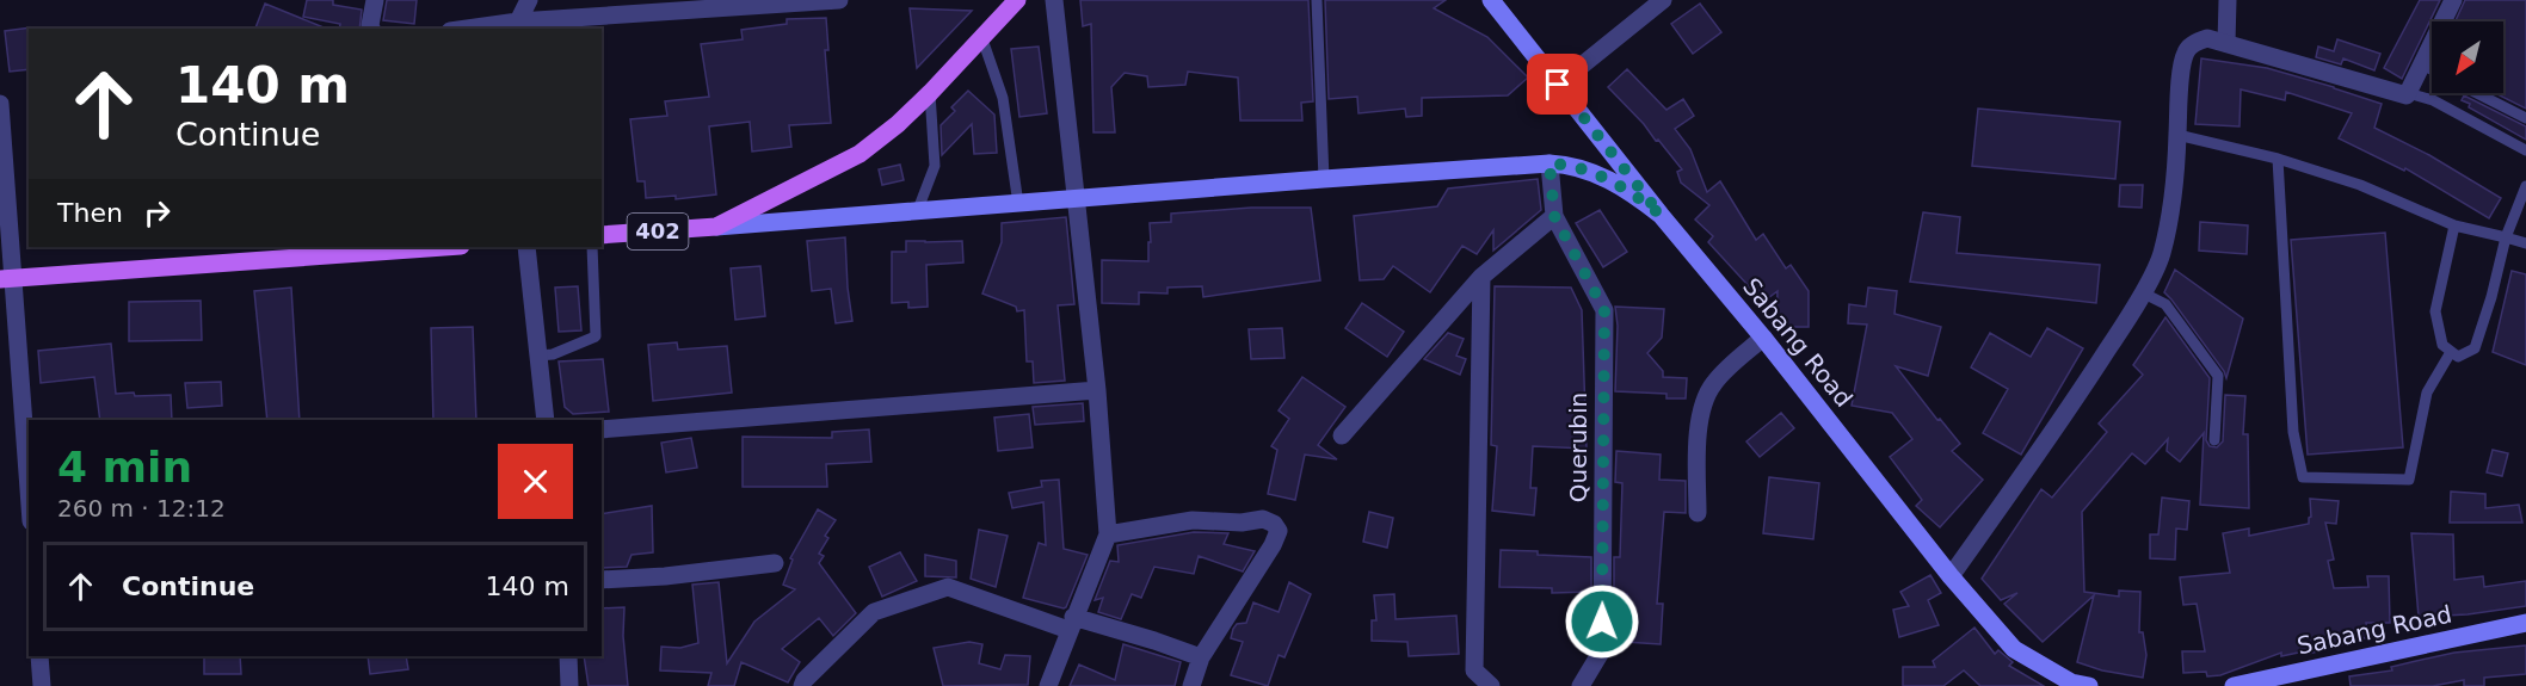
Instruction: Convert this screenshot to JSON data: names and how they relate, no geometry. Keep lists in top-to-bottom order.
{
  "streets": {
    "main road": ["402", "Sabang Road"],
    "street": ["Querubin"]
  },
  "crossings": [
    ["402", "Sabang Road"]
  ],
  "north": "bottom left",
  "page": {
    "turn": ["140 m", "Continue"],
    "then": "Then",
    "heading": ["4 min", "260 m · 12:12"],
    "list": [
      {
        "name": "Continue",
        "value": "140 m"
      }
    ]
  }
}
